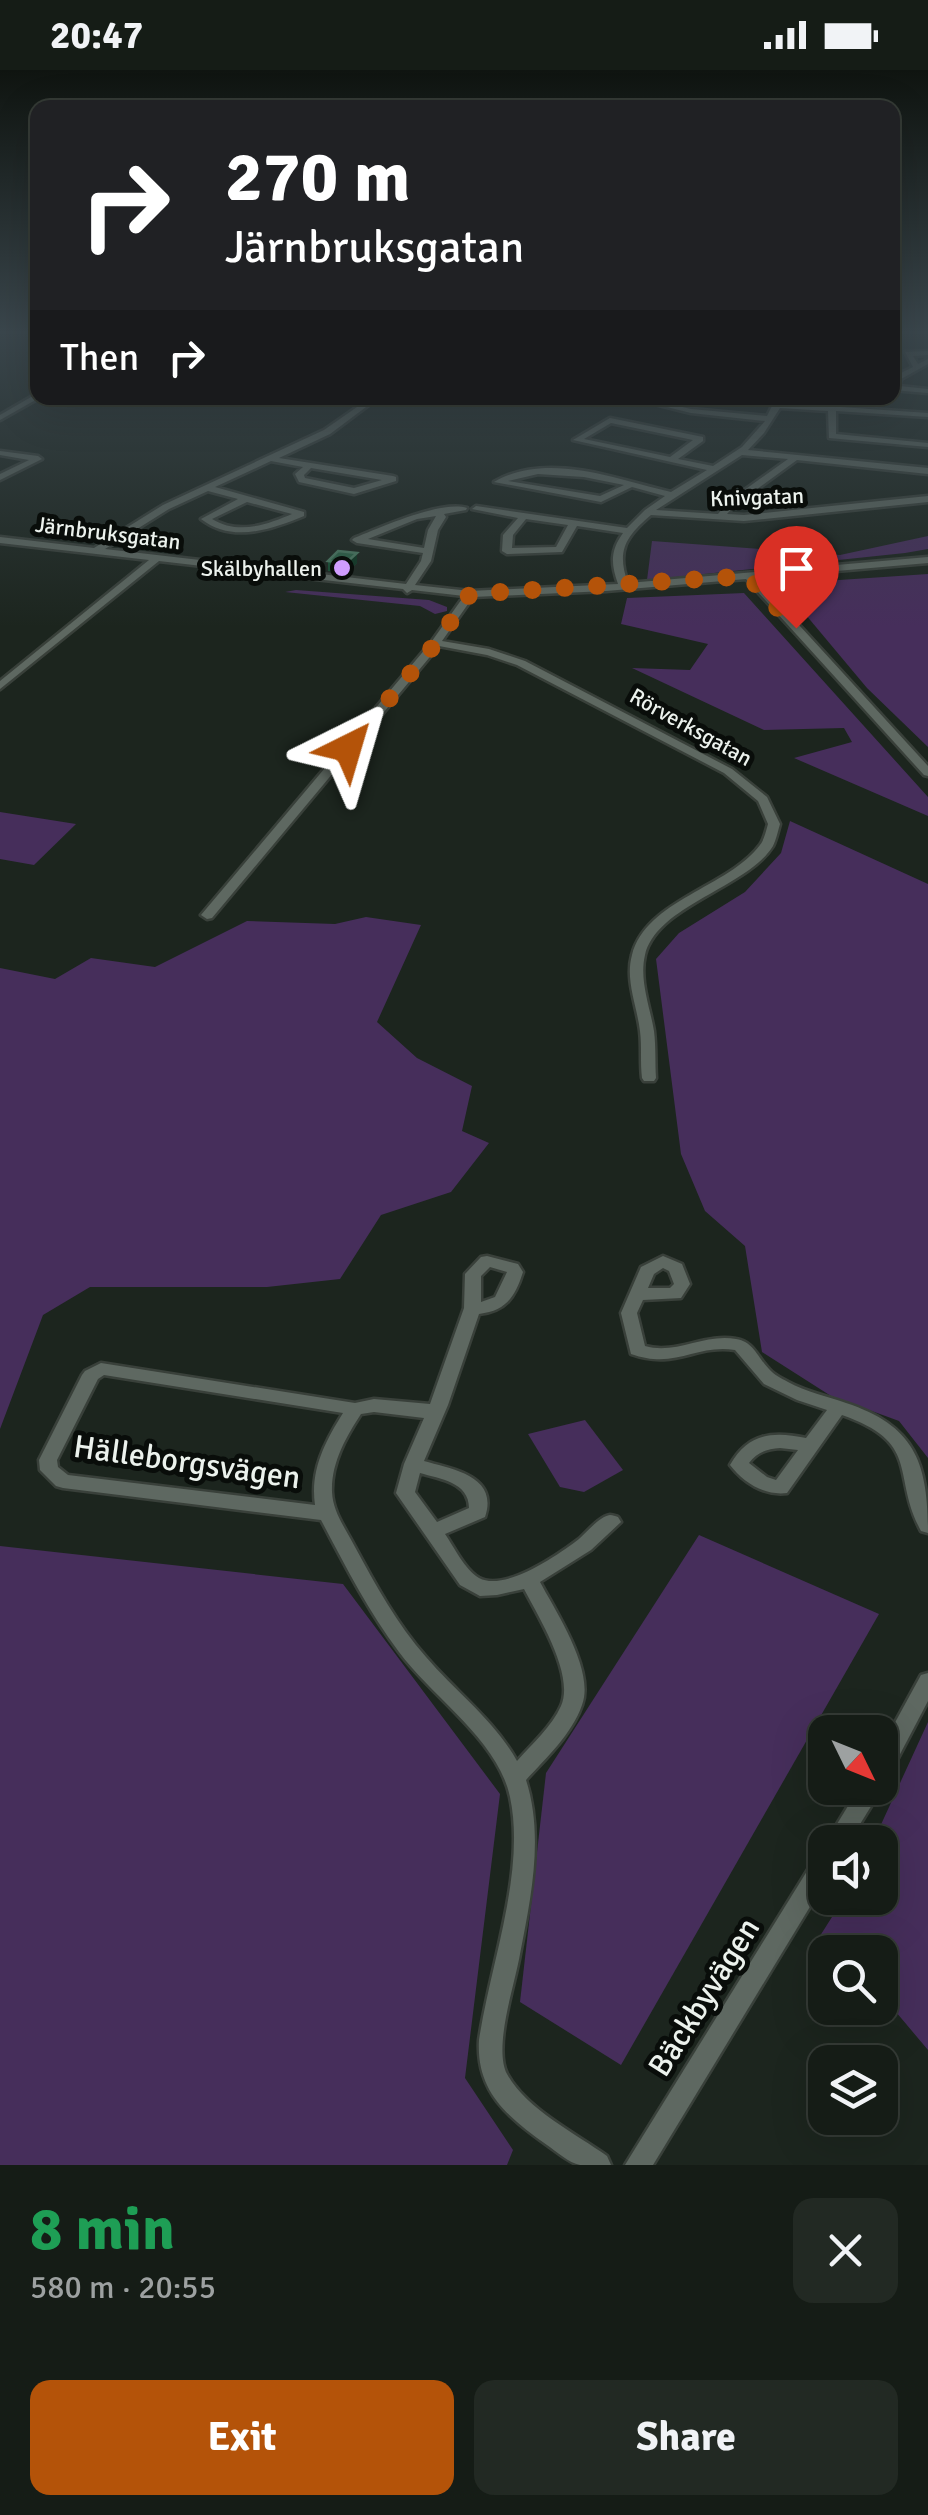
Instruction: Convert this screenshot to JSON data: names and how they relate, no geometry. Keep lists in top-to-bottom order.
{
  "streets": {
    "street": [
      "Knivgatan",
      "Järnbruksgatan",
      "Rörverksgatan",
      "Hälleborgsvägen",
      "Bäckbyvägen"
    ]
  },
  "places": ["Skälbyhallen"],
  "north": "bottom right",
  "page": {
    "status": "20:47",
    "turn": ["270 m", "Järnbruksgatan"],
    "then": "Then",
    "heading": ["8 min", "580 m · 20:55"],
    "buttons": ["Exit", "Share"]
  }
}
